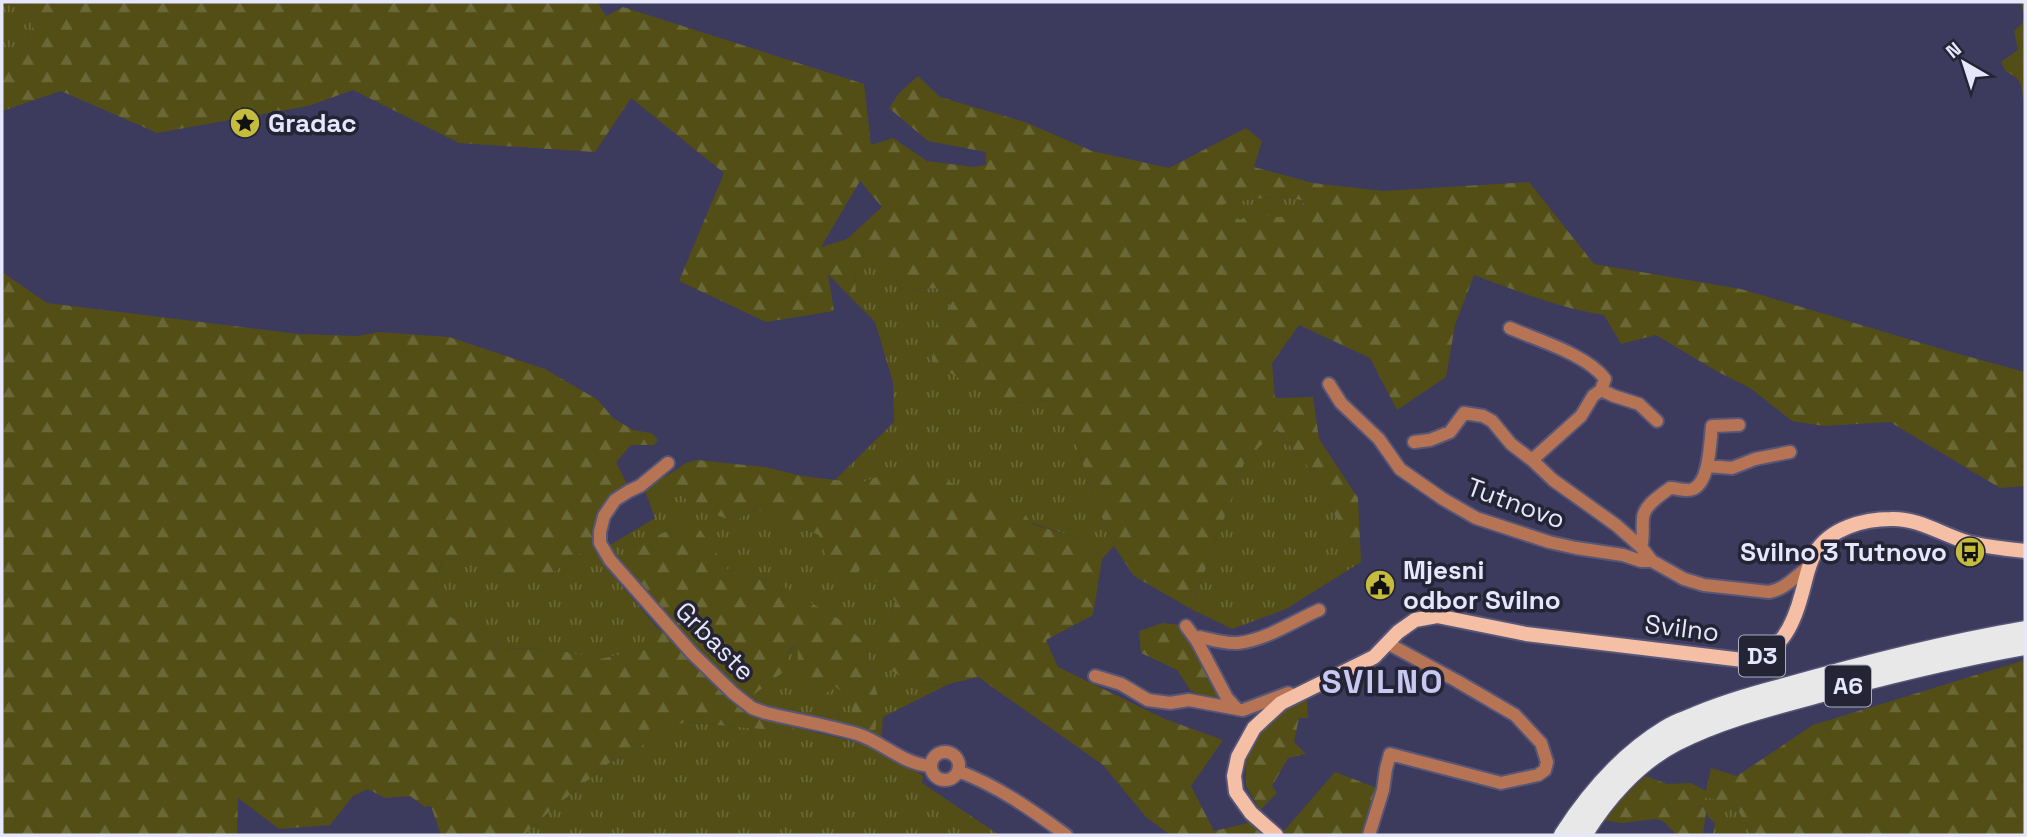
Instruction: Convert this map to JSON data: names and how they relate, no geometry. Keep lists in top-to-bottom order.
{
  "streets": {
    "highway": ["A6"],
    "main road": ["Svilno", "D3"],
    "street": ["Tutnovo", "Grbaste"]
  },
  "crossings": [
    ["Tutnovo", "Svilno"]
  ],
  "districts": ["SVILNO"],
  "places": {
    "place": ["Gradac"],
    "bus stop": ["Svilno 3 Tutnovo"],
    "public building": ["Mjesni odbor Svilno"]
  },
  "north": "top left"
}
